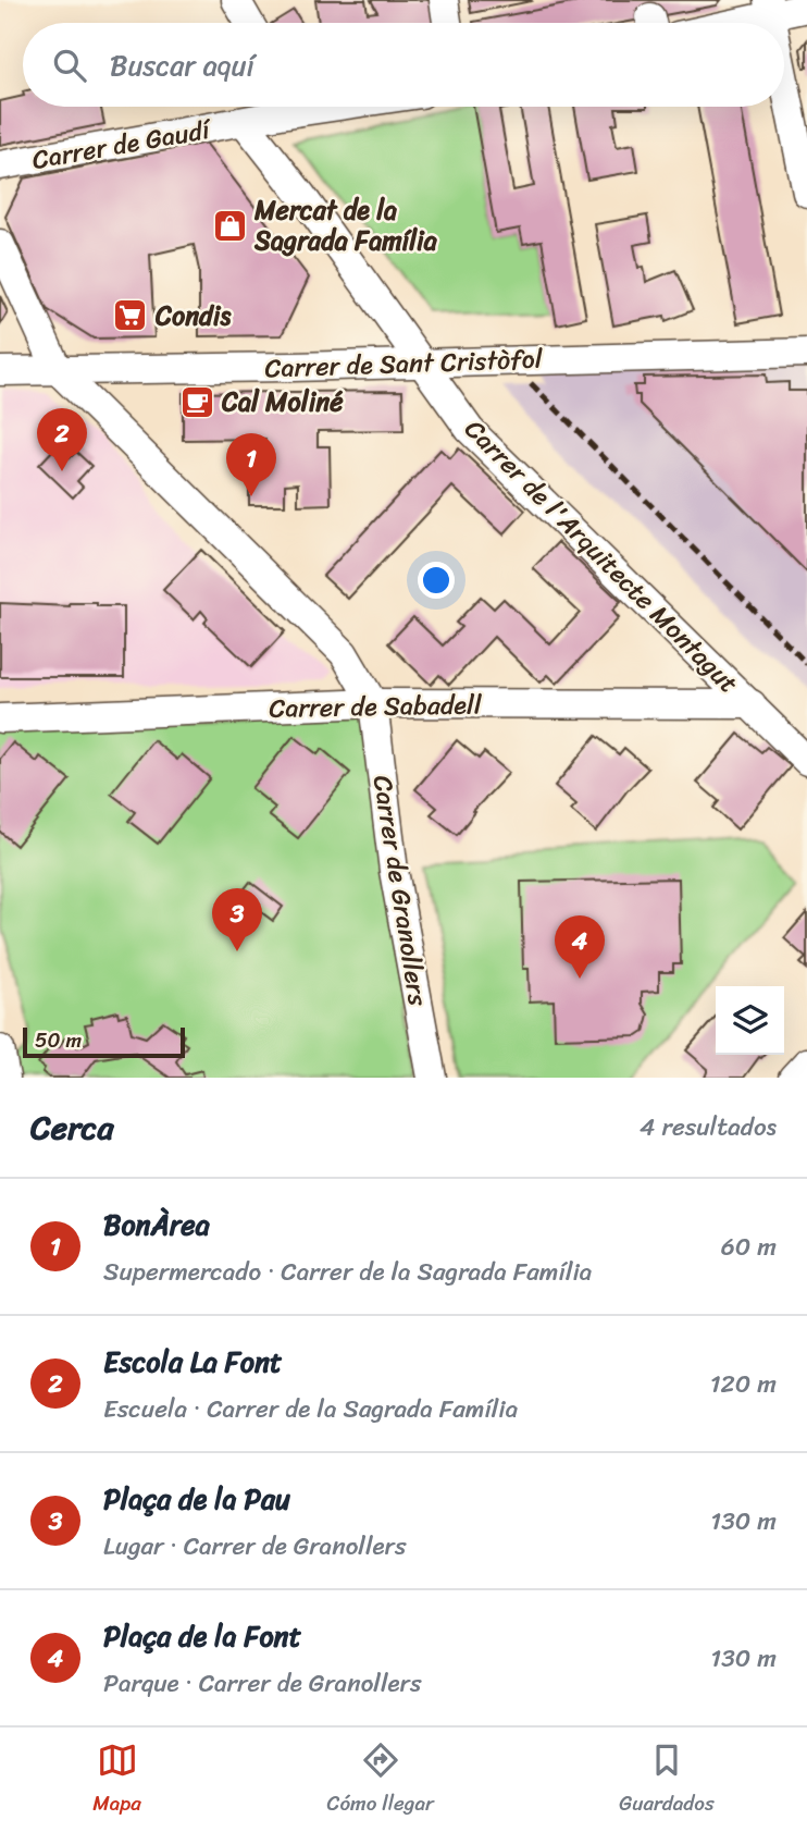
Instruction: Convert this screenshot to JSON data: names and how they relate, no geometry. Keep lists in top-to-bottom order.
{
  "streets": {
    "street": [
      "Carrer de Gaudí",
      "Carrer de Sant Cristòfol",
      "Carrer de l'Arquitecte Montagut",
      "Carrer de Sabadell",
      "Carrer de Granollers"
    ]
  },
  "crossings": [
    ["Carrer de Gaudí", "Carrer de l'Arquitecte Montagut"],
    ["Carrer de Sant Cristòfol", "Carrer de l'Arquitecte Montagut"],
    ["Carrer de l'Arquitecte Montagut", "Carrer de Sabadell"],
    ["Carrer de Sabadell", "Carrer de Granollers"]
  ],
  "places": {
    "shop": ["Mercat de la Sagrada Família"],
    "supermarket": ["Condis"],
    "cafe": ["Cal Moliné"]
  },
  "scale_bar": "50 m",
  "page": {
    "search": "Buscar aquí",
    "pins": [
      "2",
      "1",
      "3",
      "4"
    ],
    "scale": "50 m",
    "heading": ["Cerca", "4 resultados"],
    "list": [
      {
        "mark": "1",
        "name": "BonÀrea",
        "note": "Supermercado · Carrer de la Sagrada Família",
        "value": "60 m"
      },
      {
        "mark": "2",
        "name": "Escola La Font",
        "note": "Escuela · Carrer de la Sagrada Família",
        "value": "120 m"
      },
      {
        "mark": "3",
        "name": "Plaça de la Pau",
        "note": "Lugar · Carrer de Granollers",
        "value": "130 m"
      },
      {
        "mark": "4",
        "name": "Plaça de la Font",
        "note": "Parque · Carrer de Granollers",
        "value": "130 m"
      }
    ],
    "nav": ["Mapa", "Cómo llegar", "Guardados"]
  }
}
